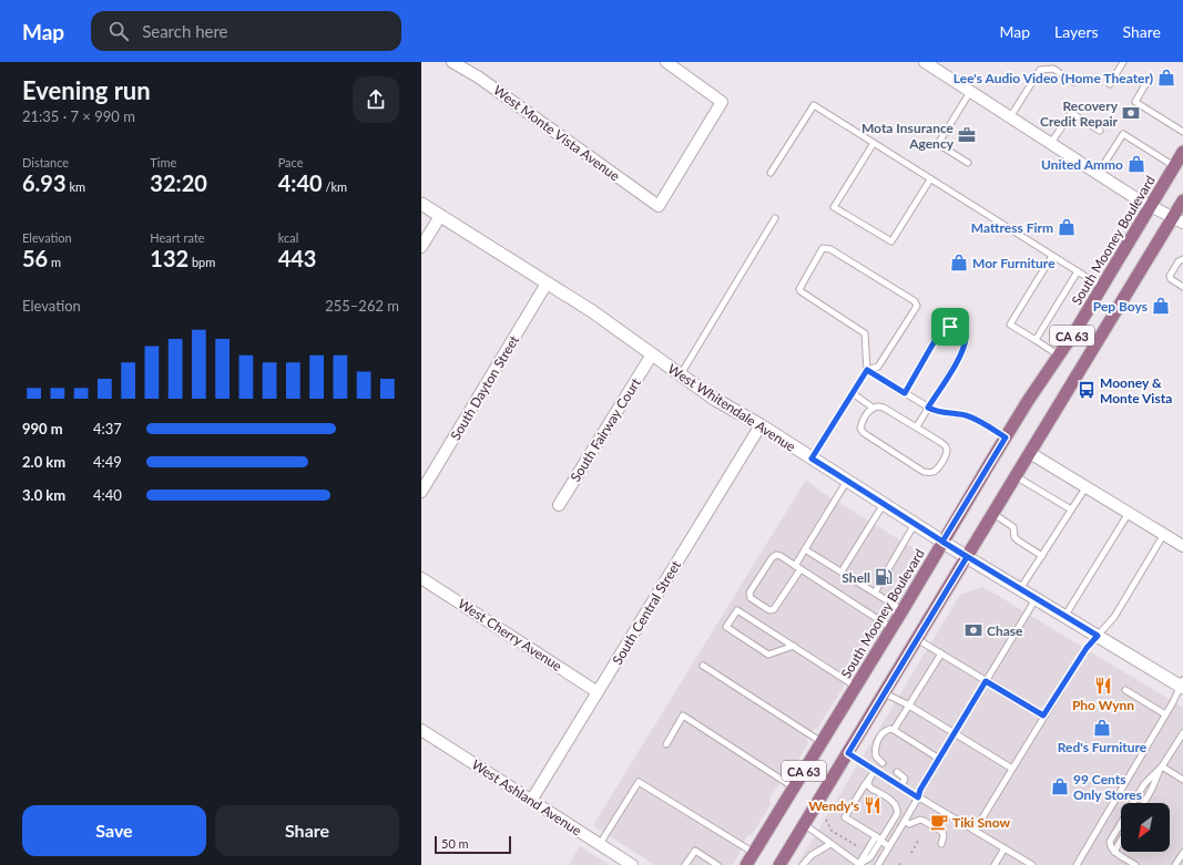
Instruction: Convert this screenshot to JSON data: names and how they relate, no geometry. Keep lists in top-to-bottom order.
{
  "streets": {
    "main road": ["South Mooney Boulevard", "CA 63"],
    "street": [
      "West Monte Vista Avenue",
      "South Dayton Street",
      "West Whitendale Avenue",
      "South Fairway Court",
      "South Central Street",
      "West Cherry Avenue",
      "West Ashland Avenue"
    ]
  },
  "crossings": [
    ["South Mooney Boulevard", "West Whitendale Avenue"],
    ["CA 63", "West Whitendale Avenue"],
    ["South Dayton Street", "West Whitendale Avenue"],
    ["West Whitendale Avenue", "South Fairway Court"],
    ["West Whitendale Avenue", "South Central Street"],
    ["South Central Street", "West Cherry Avenue"],
    ["South Central Street", "West Ashland Avenue"]
  ],
  "places": {
    "shop": [
      "Lee's Audio Video (Home Theater)",
      "United Ammo",
      "Mattress Firm",
      "Mor Furniture",
      "Pep Boys",
      "Red's Furniture",
      "99 Cents Only Stores"
    ],
    "bank": ["Recovery Credit Repair", "Chase"],
    "office": ["Mota Insurance Agency"],
    "bus stop": ["Mooney & Monte Vista"],
    "fuel station": ["Shell"],
    "restaurant": ["Pho Wynn", "Wendy's"],
    "cafe": ["Tiki Snow"]
  },
  "scale_bar": "50 m",
  "north": "bottom left",
  "page": {
    "header": "Map",
    "search": "Search here",
    "nav": ["Map", "Layers", "Share"],
    "heading": ["Evening run", "21:35 · 7 × 990 m"],
    "stats": [
      ["Distance", "6.93 km"],
      ["Time", "32:20"],
      ["Pace", "4:40 /km"],
      ["Elevation", "56 m"],
      ["Heart rate", "132 bpm"],
      ["kcal", "443"]
    ],
    "chart": ["Elevation", "255–262 m"],
    "list": [
      {
        "name": "990 m",
        "note": "4:37"
      },
      {
        "name": "2.0 km",
        "note": "4:49"
      },
      {
        "name": "3.0 km",
        "note": "4:40"
      }
    ],
    "buttons": ["Save", "Share"],
    "scale": "50 m"
  }
}
